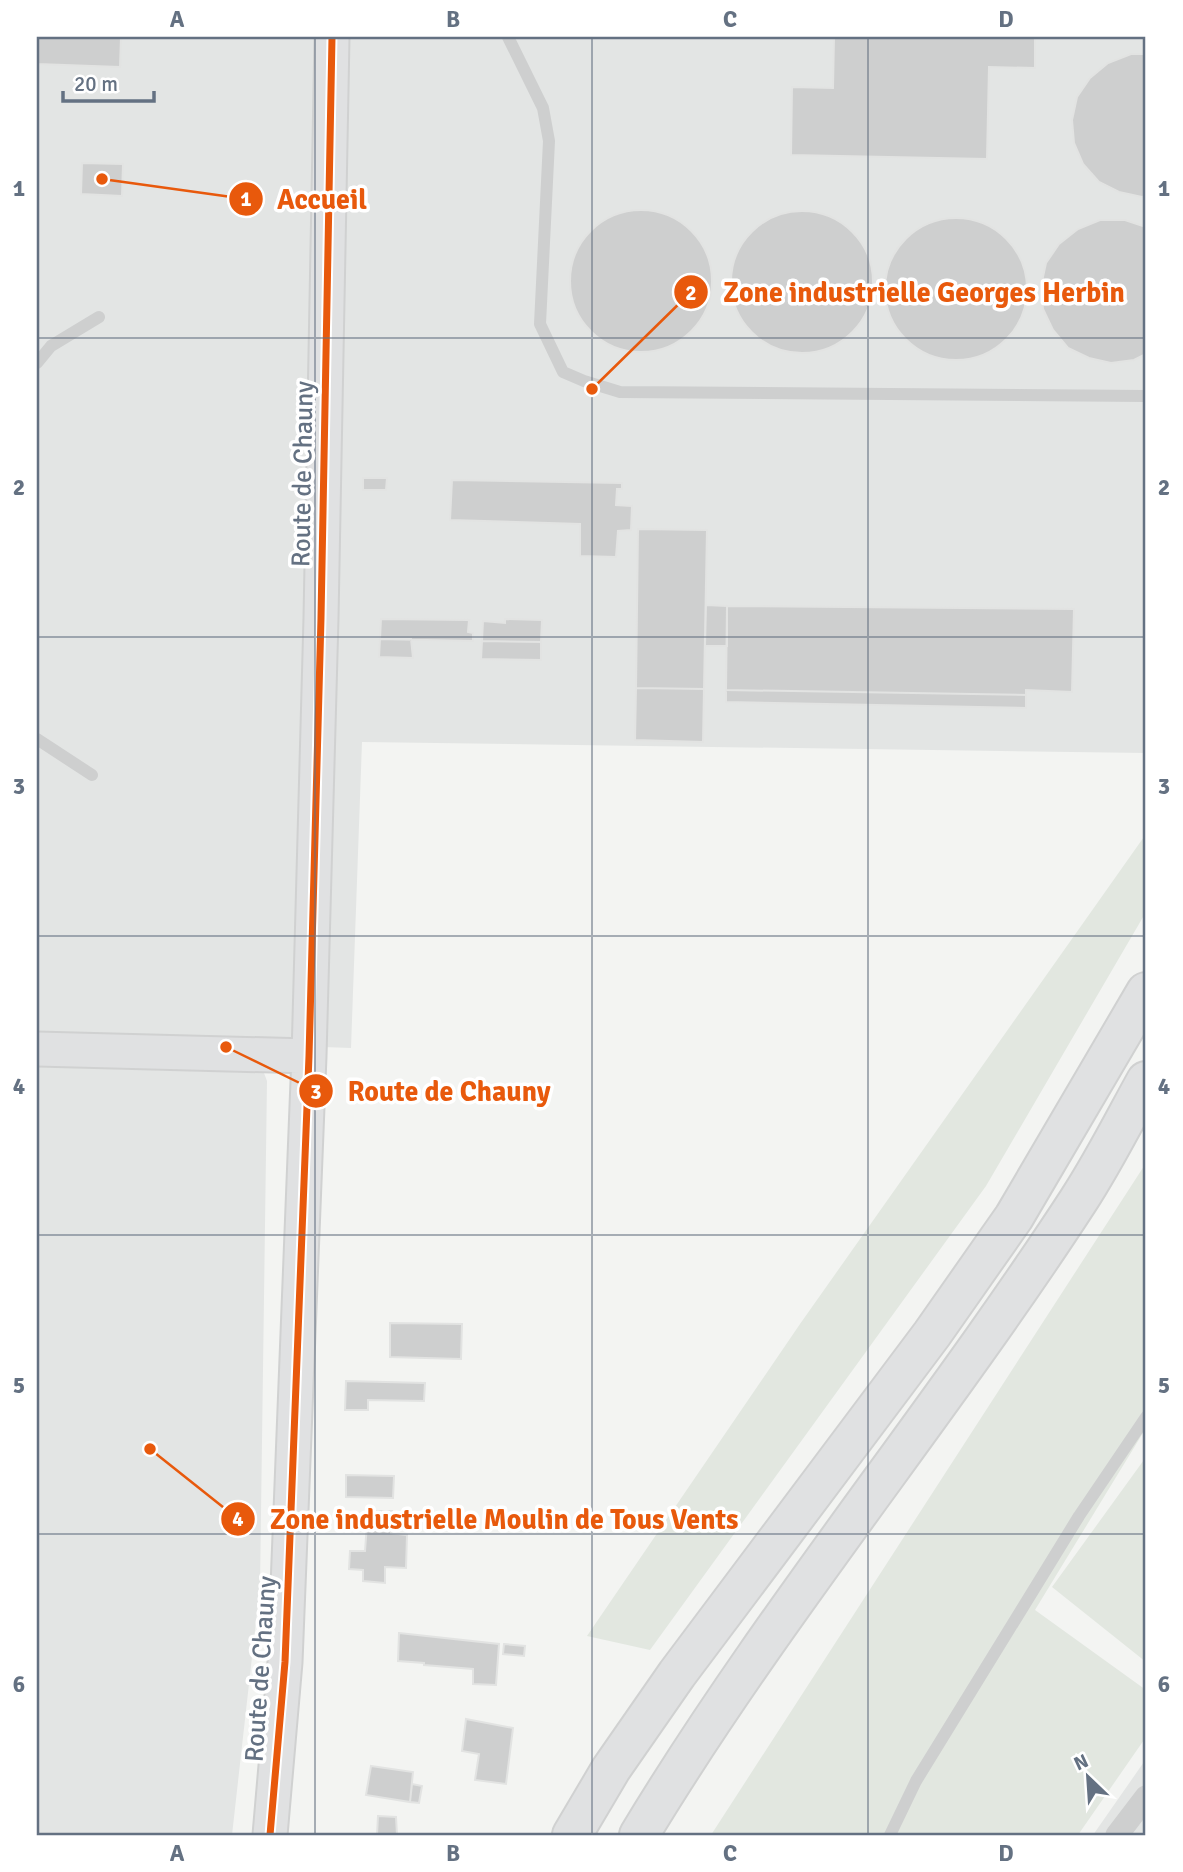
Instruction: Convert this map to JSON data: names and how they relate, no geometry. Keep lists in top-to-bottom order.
{
  "streets": {
    "street": ["Route de Chauny"]
  },
  "places": [
    "Accueil",
    "Zone industrielle Georges Herbin",
    "Route de Chauny",
    "Zone industrielle Moulin de Tous Vents"
  ],
  "scale_bar": "20 m",
  "north": "top left",
  "grid": {
    "columns": [
      "A",
      "B",
      "C",
      "D"
    ],
    "rows": [
      "1",
      "2",
      "3",
      "4",
      "5",
      "6"
    ]
  }
}
